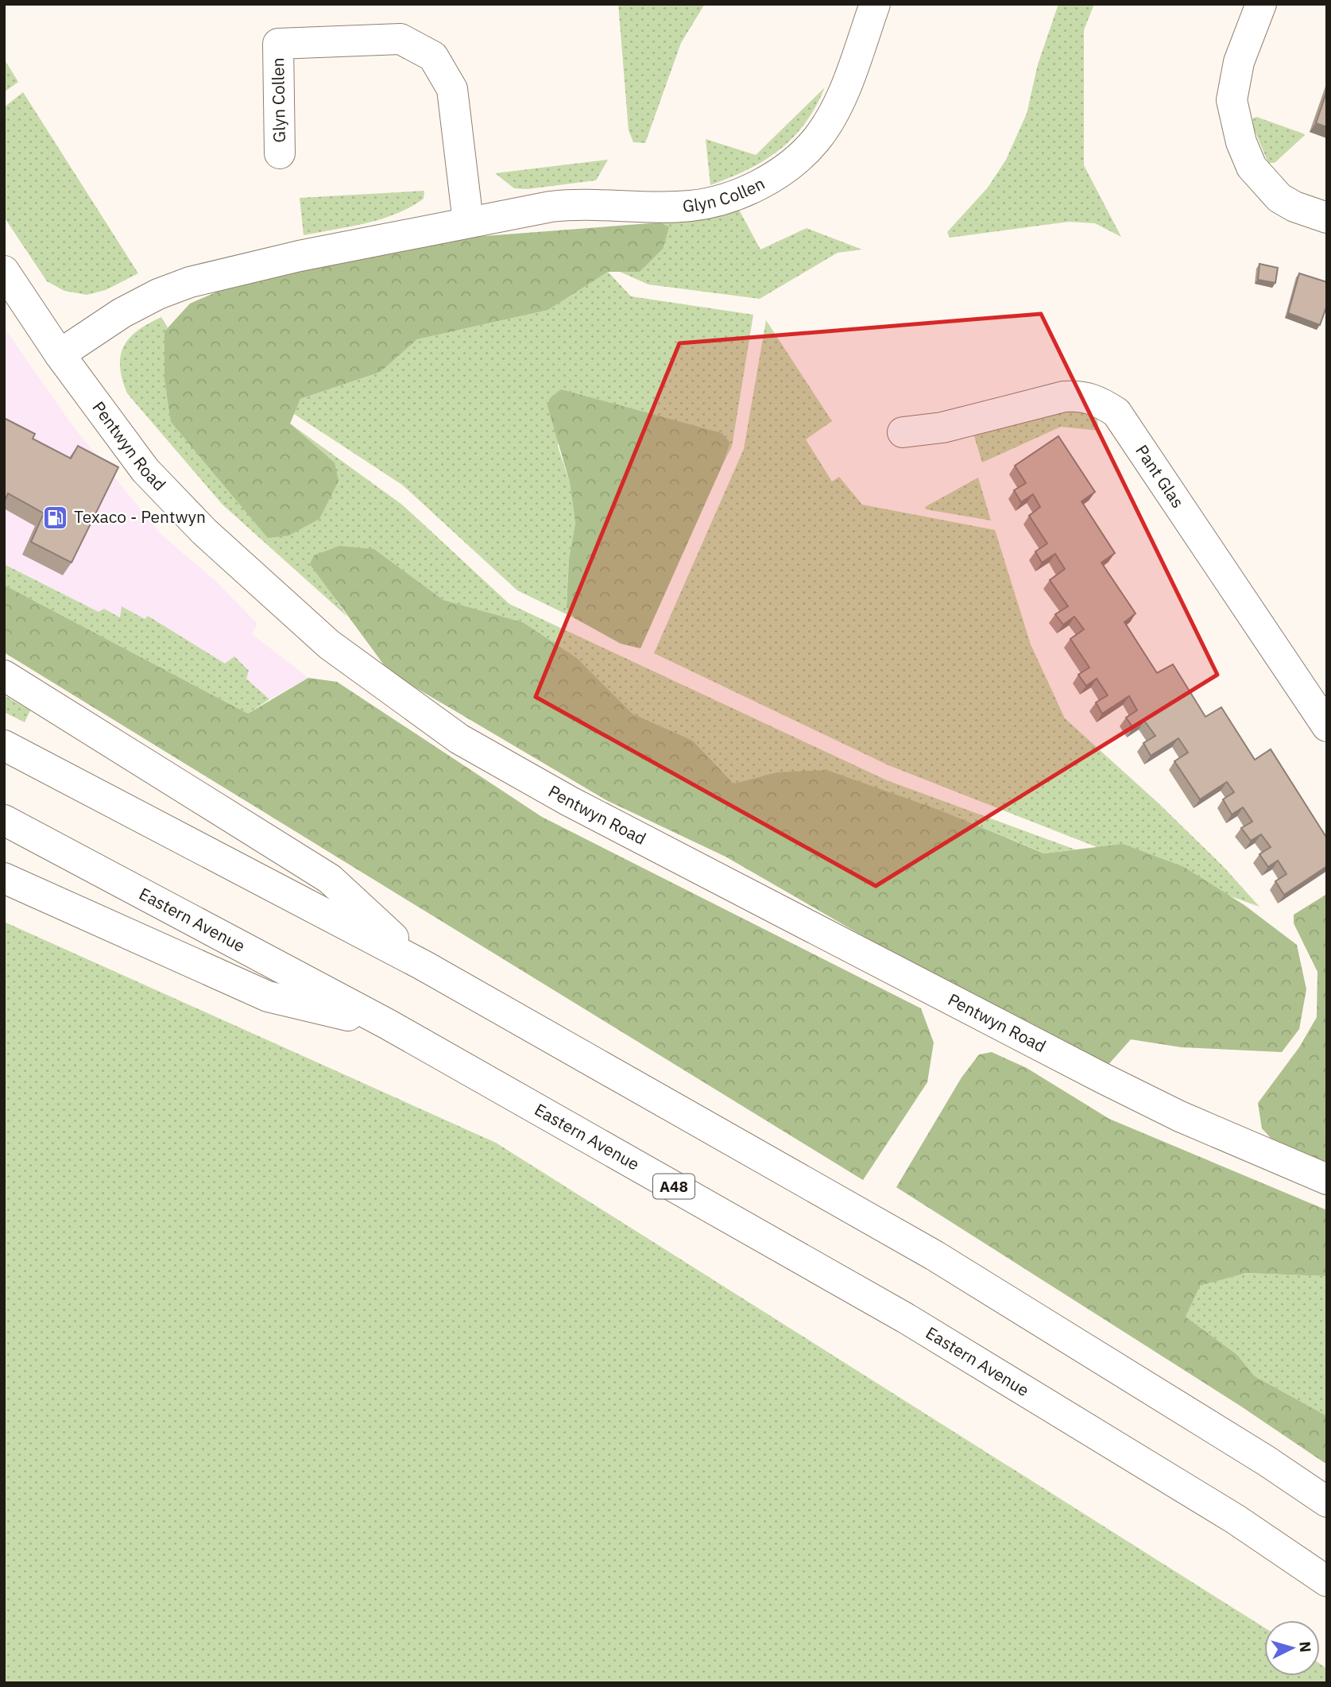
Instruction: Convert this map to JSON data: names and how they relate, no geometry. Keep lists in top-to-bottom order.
{
  "streets": {
    "main road": [
      "Glyn Collen",
      "Pentwyn Road",
      "Pant Glas",
      "Eastern Avenue",
      "A48"
    ]
  },
  "crossings": [
    ["Glyn Collen", "Pentwyn Road"]
  ],
  "places": {
    "fuel station": ["Texaco - Pentwyn"]
  },
  "north": "right"
}
